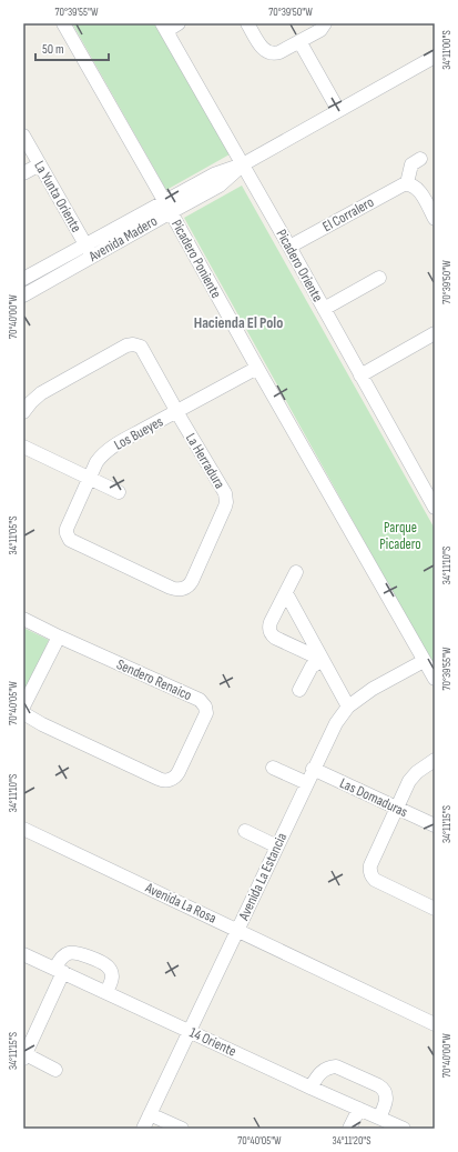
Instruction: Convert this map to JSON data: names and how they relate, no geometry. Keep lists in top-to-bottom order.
{
  "streets": {
    "street": [
      "La Yunta Oriente",
      "El Corralero",
      "Avenida Madero",
      "Picadero Poniente",
      "Picadero Oriente",
      "Los Bueyes",
      "La Herradura",
      "Sendero Renaico",
      "Las Domaduras",
      "Avenida La Estancia",
      "Avenida La Rosa",
      "14 Oriente"
    ]
  },
  "crossings": [
    ["La Yunta Oriente", "Avenida Madero"],
    ["El Corralero", "Picadero Oriente"],
    ["Avenida Madero", "Picadero Poniente"],
    ["Avenida Madero", "Picadero Oriente"],
    ["Picadero Poniente", "Los Bueyes"],
    ["Picadero Poniente", "Avenida La Estancia"],
    ["Los Bueyes", "La Herradura"],
    ["Las Domaduras", "Avenida La Estancia"],
    ["Avenida La Estancia", "Avenida La Rosa"],
    ["Avenida La Estancia", "14 Oriente"]
  ],
  "districts": ["Hacienda El Polo"],
  "parks": ["Parque Picadero"],
  "scale_bar": "50 m",
  "coordinates": [
    "70°39'55\"W",
    "70°39'50\"W",
    "34°11'00\"S",
    "70°40'00\"W",
    "34°11'05\"S",
    "34°11'10\"S",
    "70°40'05\"W",
    "34°11'15\"S",
    "34°11'20\"S"
  ]
}
